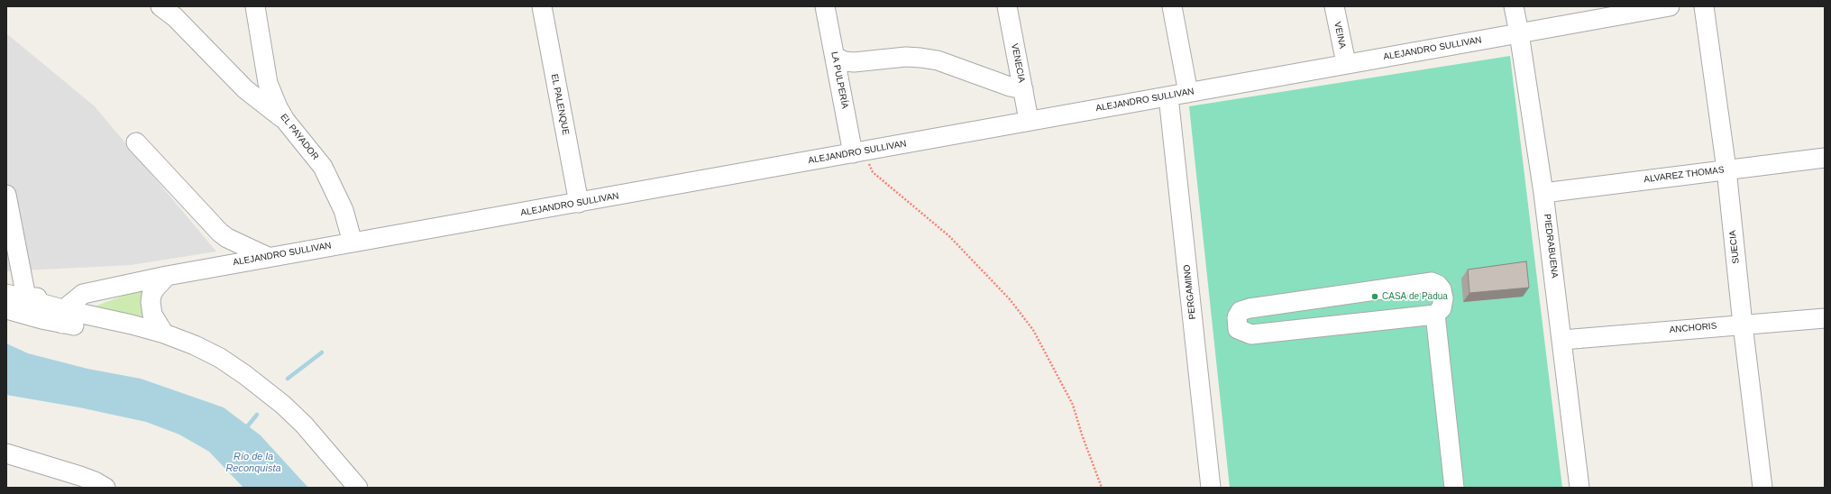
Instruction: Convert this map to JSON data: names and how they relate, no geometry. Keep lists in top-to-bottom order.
{
  "streets": {
    "street": [
      "VEINA",
      "ALEJANDRO SULLIVAN",
      "VENECIA",
      "LA PULPERÍA",
      "EL PALENQUE",
      "EL PAYADOR",
      "ALVAREZ THOMAS",
      "PIEDRABUENA",
      "SUECIA",
      "PERGAMINO",
      "ANCHORIS"
    ]
  },
  "crossings": [
    ["VEINA", "ALEJANDRO SULLIVAN"],
    ["ALEJANDRO SULLIVAN", "VENECIA"],
    ["ALEJANDRO SULLIVAN", "LA PULPERÍA"],
    ["ALEJANDRO SULLIVAN", "EL PALENQUE"],
    ["ALEJANDRO SULLIVAN", "EL PAYADOR"],
    ["ALEJANDRO SULLIVAN", "PIEDRABUENA"],
    ["ALEJANDRO SULLIVAN", "PERGAMINO"],
    ["ALVAREZ THOMAS", "PIEDRABUENA"],
    ["ALVAREZ THOMAS", "SUECIA"],
    ["PIEDRABUENA", "ANCHORIS"],
    ["SUECIA", "ANCHORIS"]
  ],
  "water": ["Río de la Reconquista"],
  "places": ["CASA de Padua"]
}
